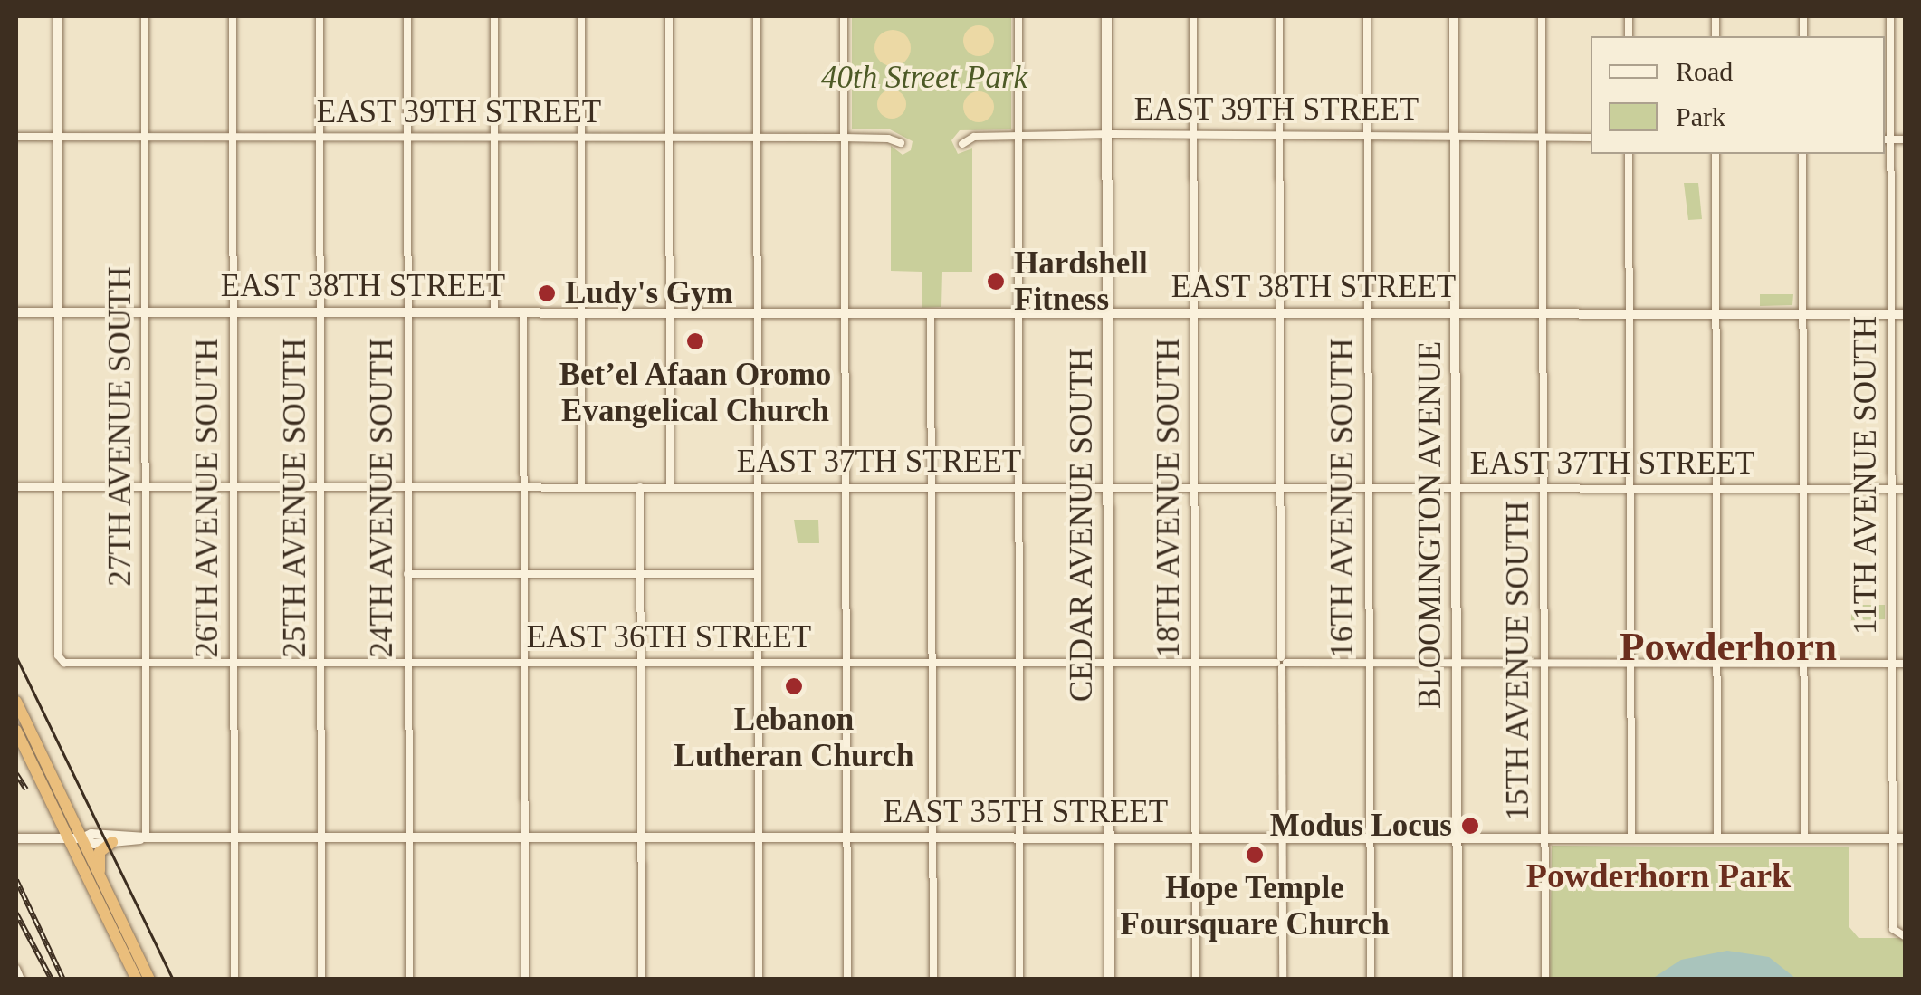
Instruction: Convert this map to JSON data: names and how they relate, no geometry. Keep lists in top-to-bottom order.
{
  "streets": {
    "main road": ["CEDAR AVENUE SOUTH"],
    "street": [
      "EAST 39TH STREET",
      "EAST 38TH STREET",
      "27TH AVENUE SOUTH",
      "EAST 37TH STREET",
      "11TH AVENUE SOUTH",
      "26TH AVENUE SOUTH",
      "25TH AVENUE SOUTH",
      "24TH AVENUE SOUTH",
      "18TH AVENUE SOUTH",
      "16TH AVENUE SOUTH",
      "BLOOMINGTON AVENUE",
      "EAST 36TH STREET",
      "15TH AVENUE SOUTH",
      "EAST 35TH STREET"
    ]
  },
  "crossings": [
    ["EAST 39TH STREET", "27TH AVENUE SOUTH"],
    ["EAST 39TH STREET", "26TH AVENUE SOUTH"],
    ["EAST 39TH STREET", "25TH AVENUE SOUTH"],
    ["EAST 39TH STREET", "24TH AVENUE SOUTH"],
    ["EAST 39TH STREET", "18TH AVENUE SOUTH"],
    ["EAST 39TH STREET", "16TH AVENUE SOUTH"],
    ["EAST 39TH STREET", "CEDAR AVENUE SOUTH"],
    ["EAST 39TH STREET", "BLOOMINGTON AVENUE"],
    ["EAST 39TH STREET", "15TH AVENUE SOUTH"],
    ["EAST 38TH STREET", "27TH AVENUE SOUTH"],
    ["EAST 38TH STREET", "11TH AVENUE SOUTH"],
    ["EAST 38TH STREET", "26TH AVENUE SOUTH"],
    ["EAST 38TH STREET", "25TH AVENUE SOUTH"],
    ["EAST 38TH STREET", "24TH AVENUE SOUTH"],
    ["EAST 38TH STREET", "18TH AVENUE SOUTH"],
    ["EAST 38TH STREET", "16TH AVENUE SOUTH"],
    ["EAST 38TH STREET", "CEDAR AVENUE SOUTH"],
    ["EAST 38TH STREET", "BLOOMINGTON AVENUE"],
    ["EAST 38TH STREET", "15TH AVENUE SOUTH"],
    ["27TH AVENUE SOUTH", "EAST 37TH STREET"],
    ["27TH AVENUE SOUTH", "EAST 36TH STREET"],
    ["27TH AVENUE SOUTH", "EAST 35TH STREET"],
    ["EAST 37TH STREET", "11TH AVENUE SOUTH"],
    ["EAST 37TH STREET", "26TH AVENUE SOUTH"],
    ["EAST 37TH STREET", "25TH AVENUE SOUTH"],
    ["EAST 37TH STREET", "24TH AVENUE SOUTH"],
    ["EAST 37TH STREET", "18TH AVENUE SOUTH"],
    ["EAST 37TH STREET", "16TH AVENUE SOUTH"],
    ["EAST 37TH STREET", "CEDAR AVENUE SOUTH"],
    ["EAST 37TH STREET", "BLOOMINGTON AVENUE"],
    ["EAST 37TH STREET", "EAST 36TH STREET"],
    ["EAST 37TH STREET", "15TH AVENUE SOUTH"],
    ["11TH AVENUE SOUTH", "EAST 36TH STREET"],
    ["11TH AVENUE SOUTH", "EAST 35TH STREET"],
    ["26TH AVENUE SOUTH", "EAST 36TH STREET"],
    ["26TH AVENUE SOUTH", "EAST 35TH STREET"],
    ["25TH AVENUE SOUTH", "EAST 36TH STREET"],
    ["25TH AVENUE SOUTH", "EAST 35TH STREET"],
    ["24TH AVENUE SOUTH", "EAST 36TH STREET"],
    ["24TH AVENUE SOUTH", "EAST 35TH STREET"],
    ["18TH AVENUE SOUTH", "EAST 36TH STREET"],
    ["18TH AVENUE SOUTH", "EAST 35TH STREET"],
    ["16TH AVENUE SOUTH", "EAST 36TH STREET"],
    ["16TH AVENUE SOUTH", "EAST 35TH STREET"],
    ["CEDAR AVENUE SOUTH", "EAST 36TH STREET"],
    ["CEDAR AVENUE SOUTH", "EAST 35TH STREET"],
    ["BLOOMINGTON AVENUE", "EAST 36TH STREET"],
    ["BLOOMINGTON AVENUE", "EAST 35TH STREET"],
    ["EAST 36TH STREET", "15TH AVENUE SOUTH"],
    ["15TH AVENUE SOUTH", "EAST 35TH STREET"]
  ],
  "districts": ["Powderhorn", "Powderhorn Park"],
  "parks": ["40th Street Park"],
  "places": [
    "Hardshell Fitness",
    "Ludy's Gym",
    "Bet’el Afaan Oromo Evangelical Church",
    "Lebanon Lutheran Church",
    "Modus Locus",
    "Hope Temple Foursquare Church"
  ],
  "legend": ["Road", "Park"]
}
